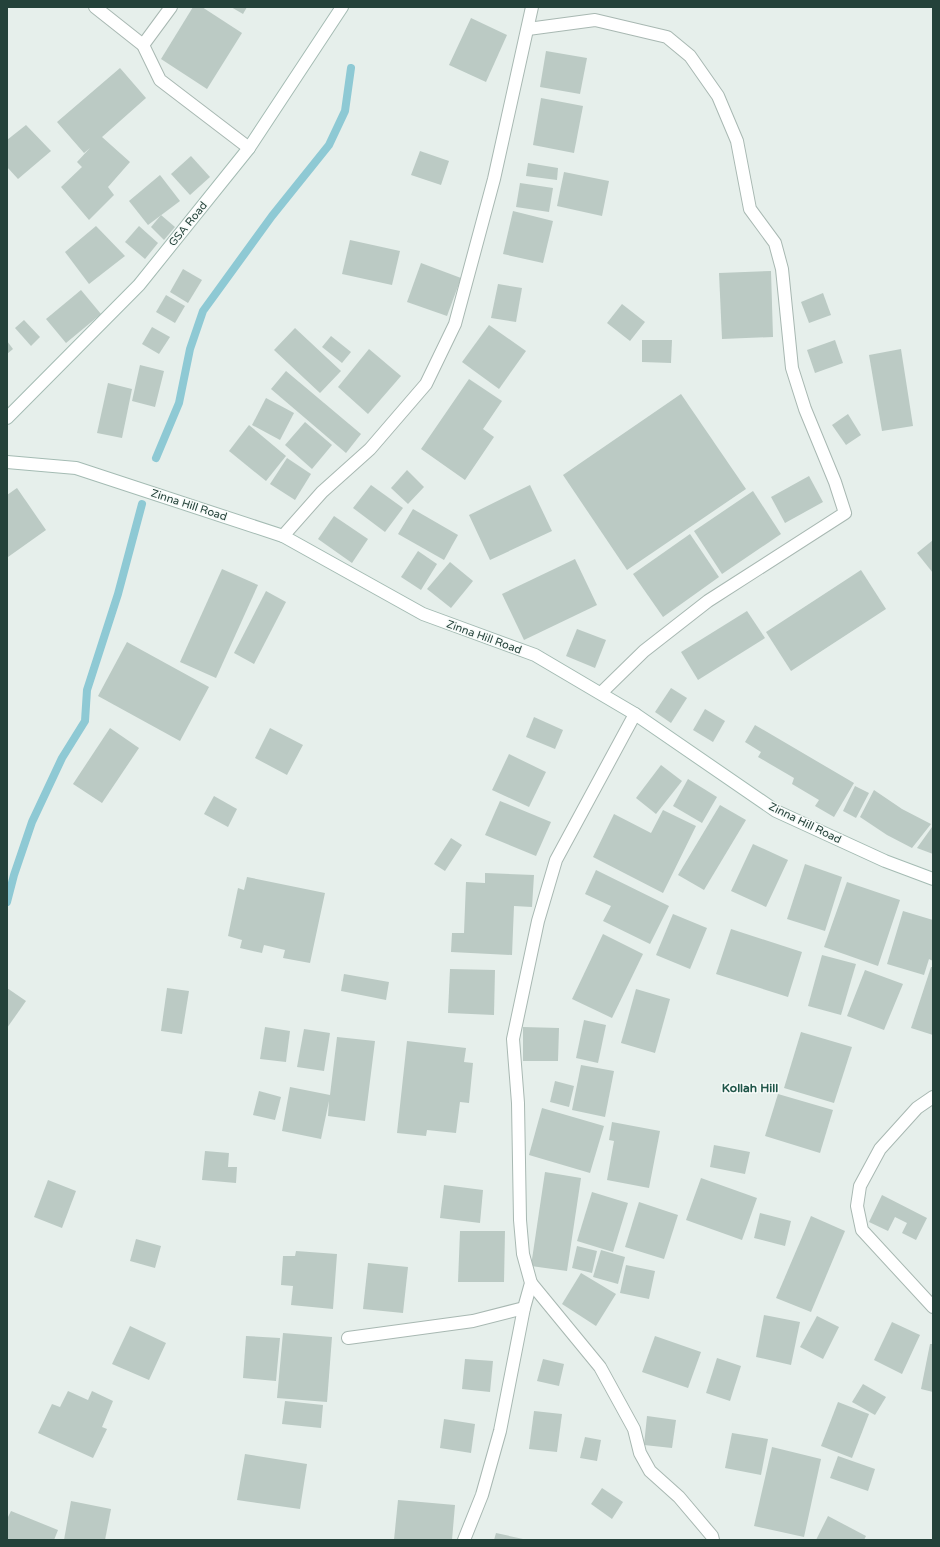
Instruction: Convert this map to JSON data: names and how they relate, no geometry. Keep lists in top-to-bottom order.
{
  "streets": {
    "street": ["GSA Road", "Zinna Hill Road"]
  },
  "districts": ["Kollah Hill"]
}
